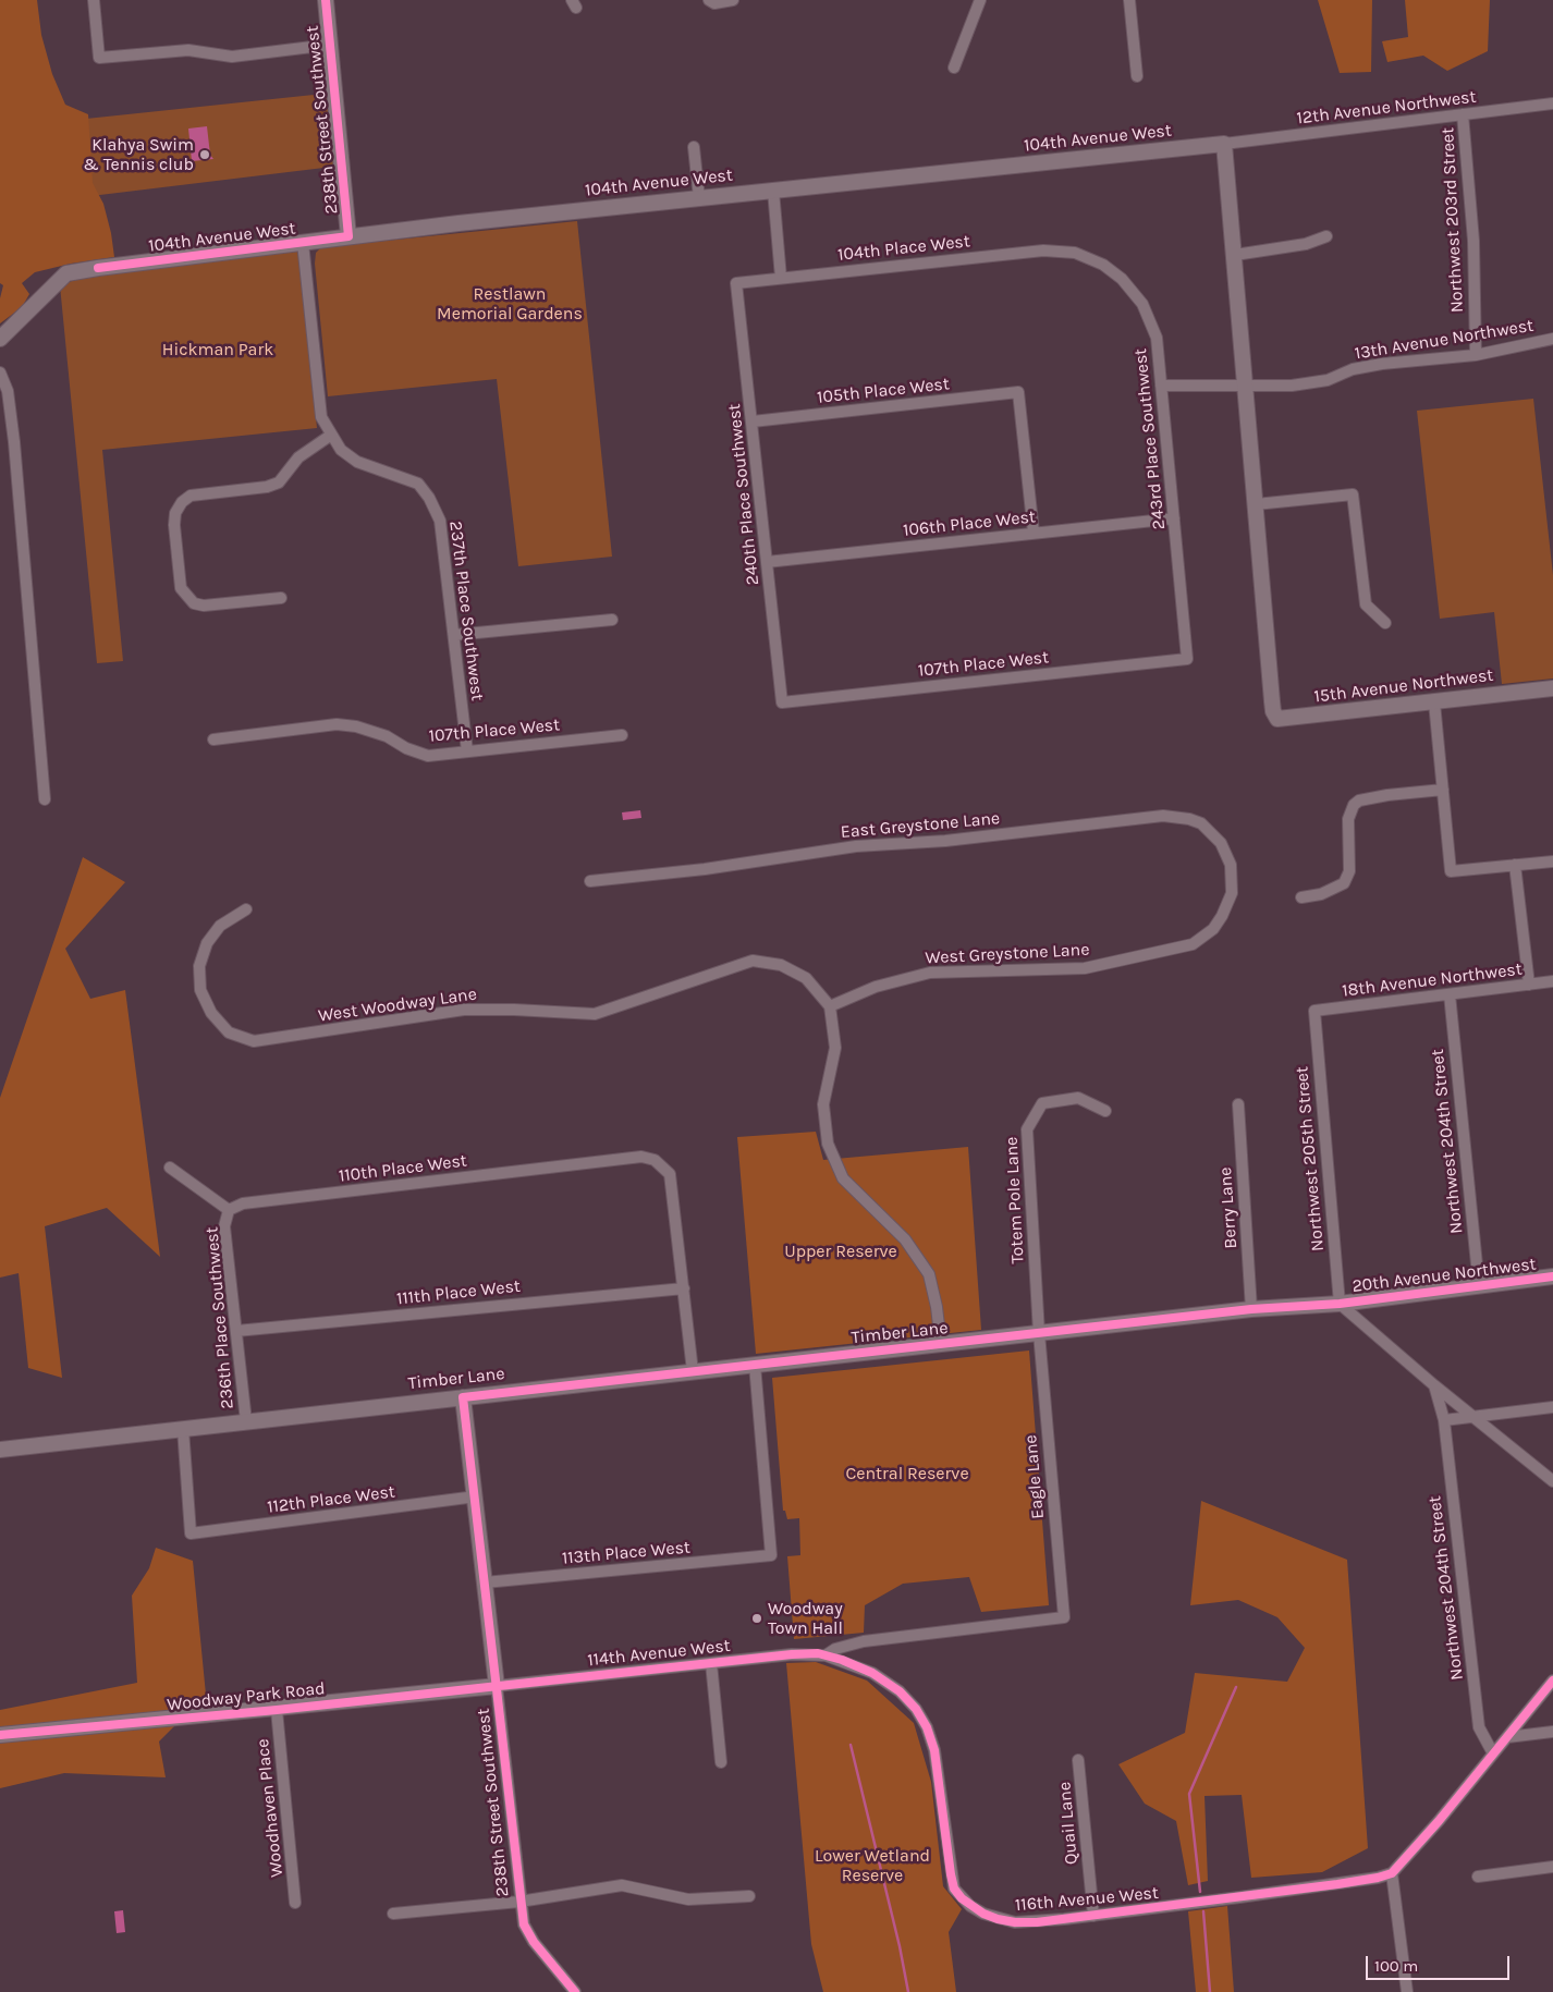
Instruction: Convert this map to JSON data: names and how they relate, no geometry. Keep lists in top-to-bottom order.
{
  "streets": {
    "street": [
      "12th Avenue Northwest",
      "238th Street Southwest",
      "104th Avenue West",
      "Northwest 203rd Street",
      "104th Place West",
      "13th Avenue Northwest",
      "105th Place West",
      "243rd Place Southwest",
      "240th Place Southwest",
      "106th Place West",
      "237th Place Southwest",
      "107th Place West",
      "15th Avenue Northwest",
      "East Greystone Lane",
      "West Greystone Lane",
      "18th Avenue Northwest",
      "West Woodway Lane",
      "Northwest 204th Street",
      "Northwest 205th Street",
      "110th Place West",
      "Totem Pole Lane",
      "Berry Lane",
      "20th Avenue Northwest",
      "111th Place West",
      "236th Place Southwest",
      "Timber Lane",
      "Eagle Lane",
      "112th Place West",
      "113th Place West",
      "114th Avenue West",
      "Woodway Park Road",
      "Woodhaven Place",
      "Quail Lane",
      "116th Avenue West"
    ]
  },
  "crossings": [
    ["12th Avenue Northwest", "104th Avenue West"],
    ["12th Avenue Northwest", "Northwest 203rd Street"],
    ["238th Street Southwest", "104th Avenue West"],
    ["238th Street Southwest", "Timber Lane"],
    ["238th Street Southwest", "112th Place West"],
    ["238th Street Southwest", "113th Place West"],
    ["238th Street Southwest", "114th Avenue West"],
    ["238th Street Southwest", "Woodway Park Road"],
    ["104th Avenue West", "237th Place Southwest"],
    ["Northwest 203rd Street", "13th Avenue Northwest"],
    ["104th Place West", "243rd Place Southwest"],
    ["104th Place West", "240th Place Southwest"],
    ["105th Place West", "240th Place Southwest"],
    ["105th Place West", "106th Place West"],
    ["243rd Place Southwest", "106th Place West"],
    ["243rd Place Southwest", "107th Place West"],
    ["240th Place Southwest", "106th Place West"],
    ["240th Place Southwest", "107th Place West"],
    ["237th Place Southwest", "107th Place West"],
    ["East Greystone Lane", "West Greystone Lane"],
    ["West Greystone Lane", "West Woodway Lane"],
    ["18th Avenue Northwest", "Northwest 204th Street"],
    ["18th Avenue Northwest", "Northwest 205th Street"],
    ["Northwest 204th Street", "20th Avenue Northwest"],
    ["Northwest 205th Street", "20th Avenue Northwest"],
    ["Northwest 205th Street", "Timber Lane"],
    ["110th Place West", "111th Place West"],
    ["110th Place West", "236th Place Southwest"],
    ["Totem Pole Lane", "Timber Lane"],
    ["Totem Pole Lane", "Eagle Lane"],
    ["Berry Lane", "Timber Lane"],
    ["20th Avenue Northwest", "Timber Lane"],
    ["111th Place West", "236th Place Southwest"],
    ["236th Place Southwest", "Timber Lane"],
    ["Timber Lane", "Eagle Lane"],
    ["Timber Lane", "112th Place West"],
    ["Timber Lane", "113th Place West"],
    ["Eagle Lane", "114th Avenue West"],
    ["114th Avenue West", "Woodway Park Road"],
    ["114th Avenue West", "116th Avenue West"],
    ["Woodway Park Road", "Woodhaven Place"],
    ["Quail Lane", "116th Avenue West"]
  ],
  "parks": [
    "Restlawn Memorial Gardens",
    "Hickman Park",
    "Upper Reserve",
    "Central Reserve",
    "Lower Wetland Reserve"
  ],
  "places": ["Klahya Swim & Tennis club", "Woodway Town Hall"],
  "scale_bar": "100 m"
}
